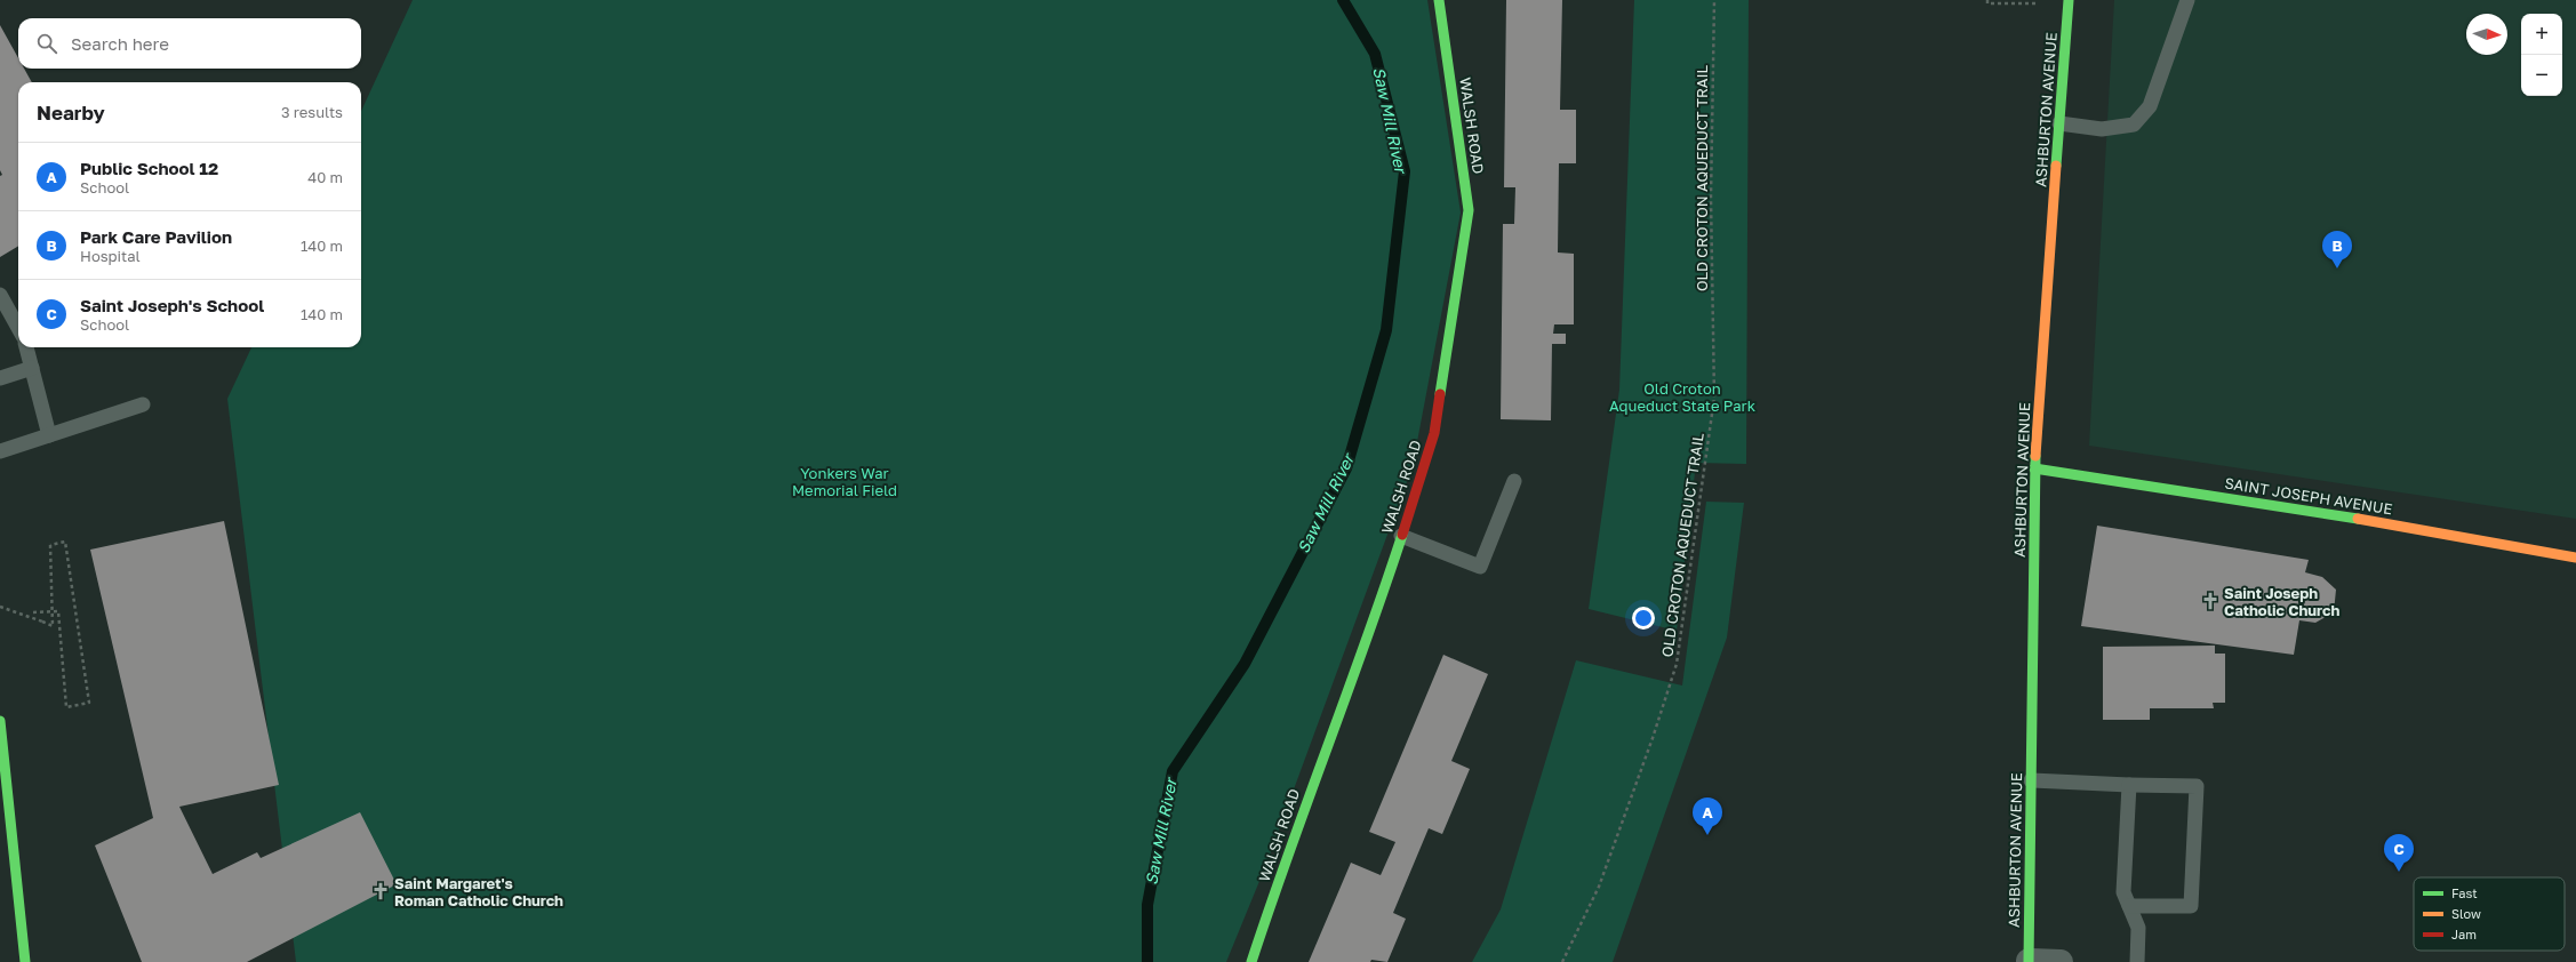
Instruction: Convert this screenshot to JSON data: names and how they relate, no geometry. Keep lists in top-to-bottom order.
{
  "streets": {
    "street": ["ASHBURTON AVENUE", "WALSH ROAD", "SAINT JOSEPH AVENUE"],
    "path": ["OLD CROTON AQUEDUCT TRAIL"]
  },
  "crossings": [
    ["ASHBURTON AVENUE", "SAINT JOSEPH AVENUE"]
  ],
  "water": ["Saw Mill River"],
  "parks": ["Old Croton Aqueduct State Park", "Yonkers War Memorial Field"],
  "places": {
    "church": ["Saint Joseph Catholic Church", "Saint Margaret's Roman Catholic Church"]
  },
  "legend": ["Fast", "Slow", "Jam"],
  "north": "right",
  "page": {
    "map_buttons": ["+", "−"],
    "search": "Search here",
    "heading": ["Nearby", "3 results"],
    "list": [
      {
        "mark": "A",
        "name": "Public School 12",
        "note": "School",
        "value": "40 m"
      },
      {
        "mark": "B",
        "name": "Park Care Pavilion",
        "note": "Hospital",
        "value": "140 m"
      },
      {
        "mark": "C",
        "name": "Saint Joseph's School",
        "note": "School",
        "value": "140 m"
      }
    ],
    "pins": ["B", "A", "C"]
  }
}
